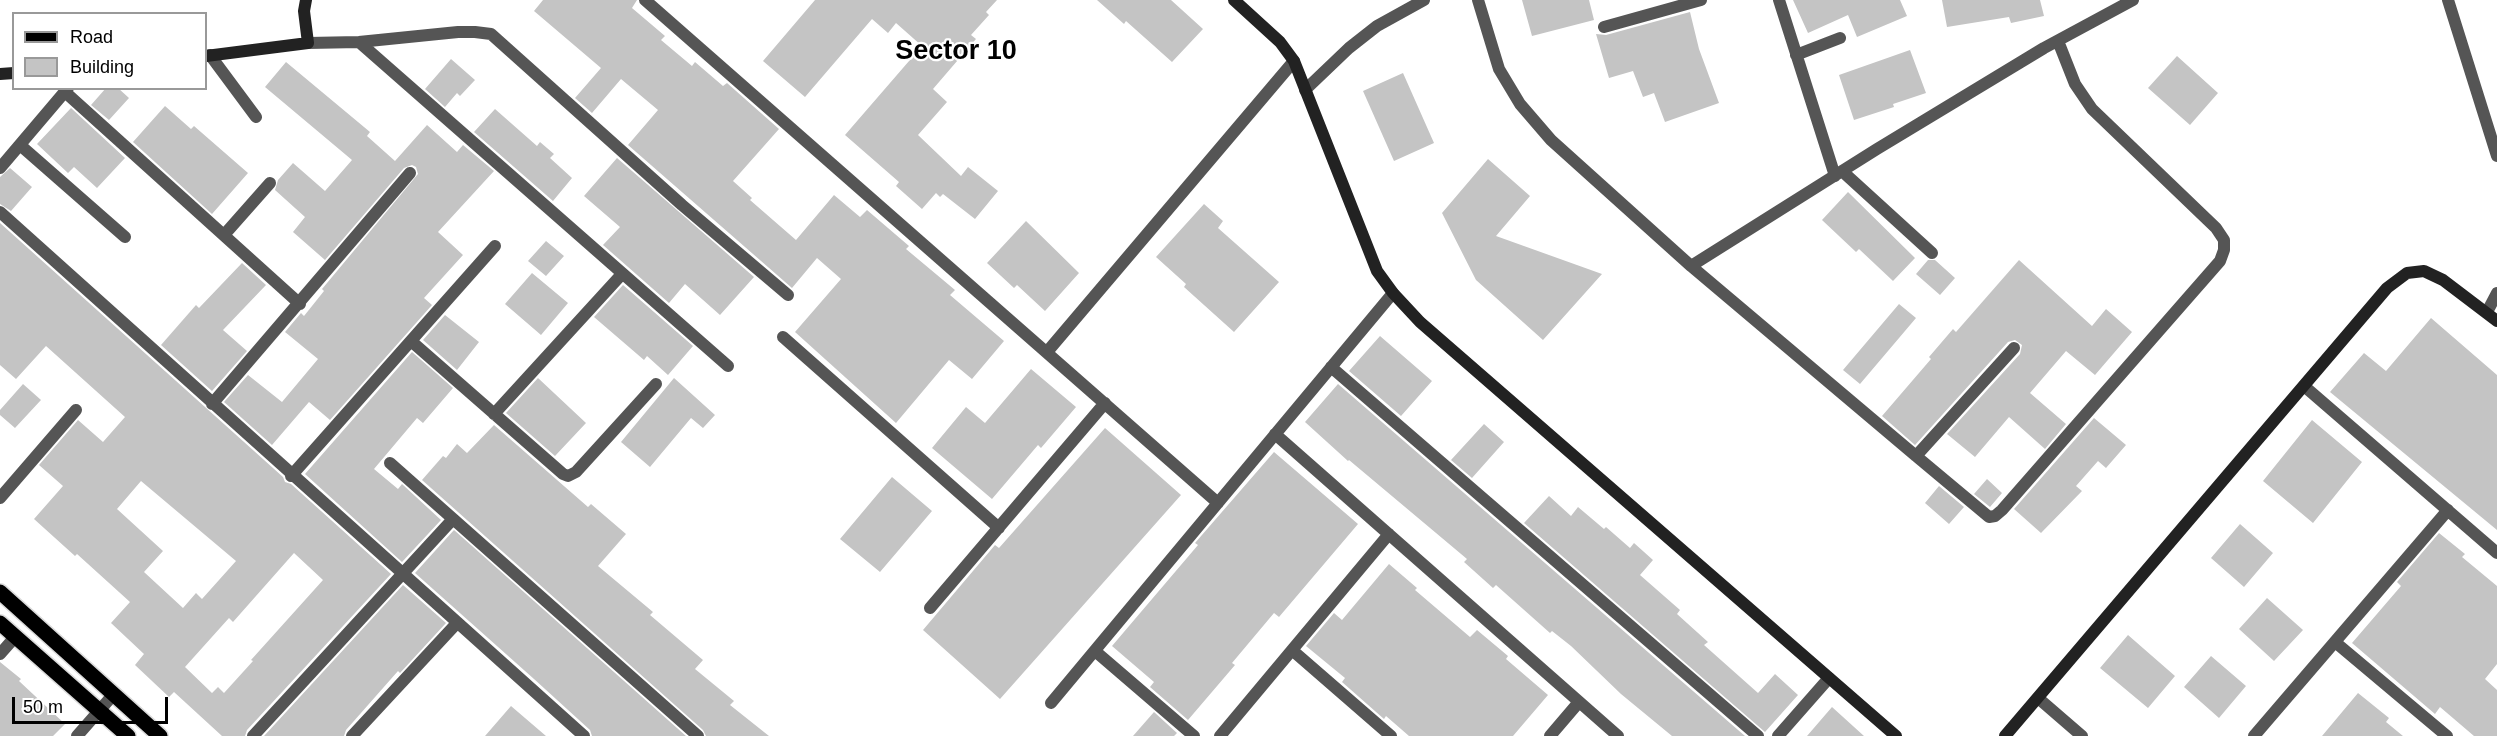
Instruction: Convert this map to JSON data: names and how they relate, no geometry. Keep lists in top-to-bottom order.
{
  "districts": ["Sector 10"],
  "legend": ["Road", "Building"],
  "scale_bar": "50 m"
}
